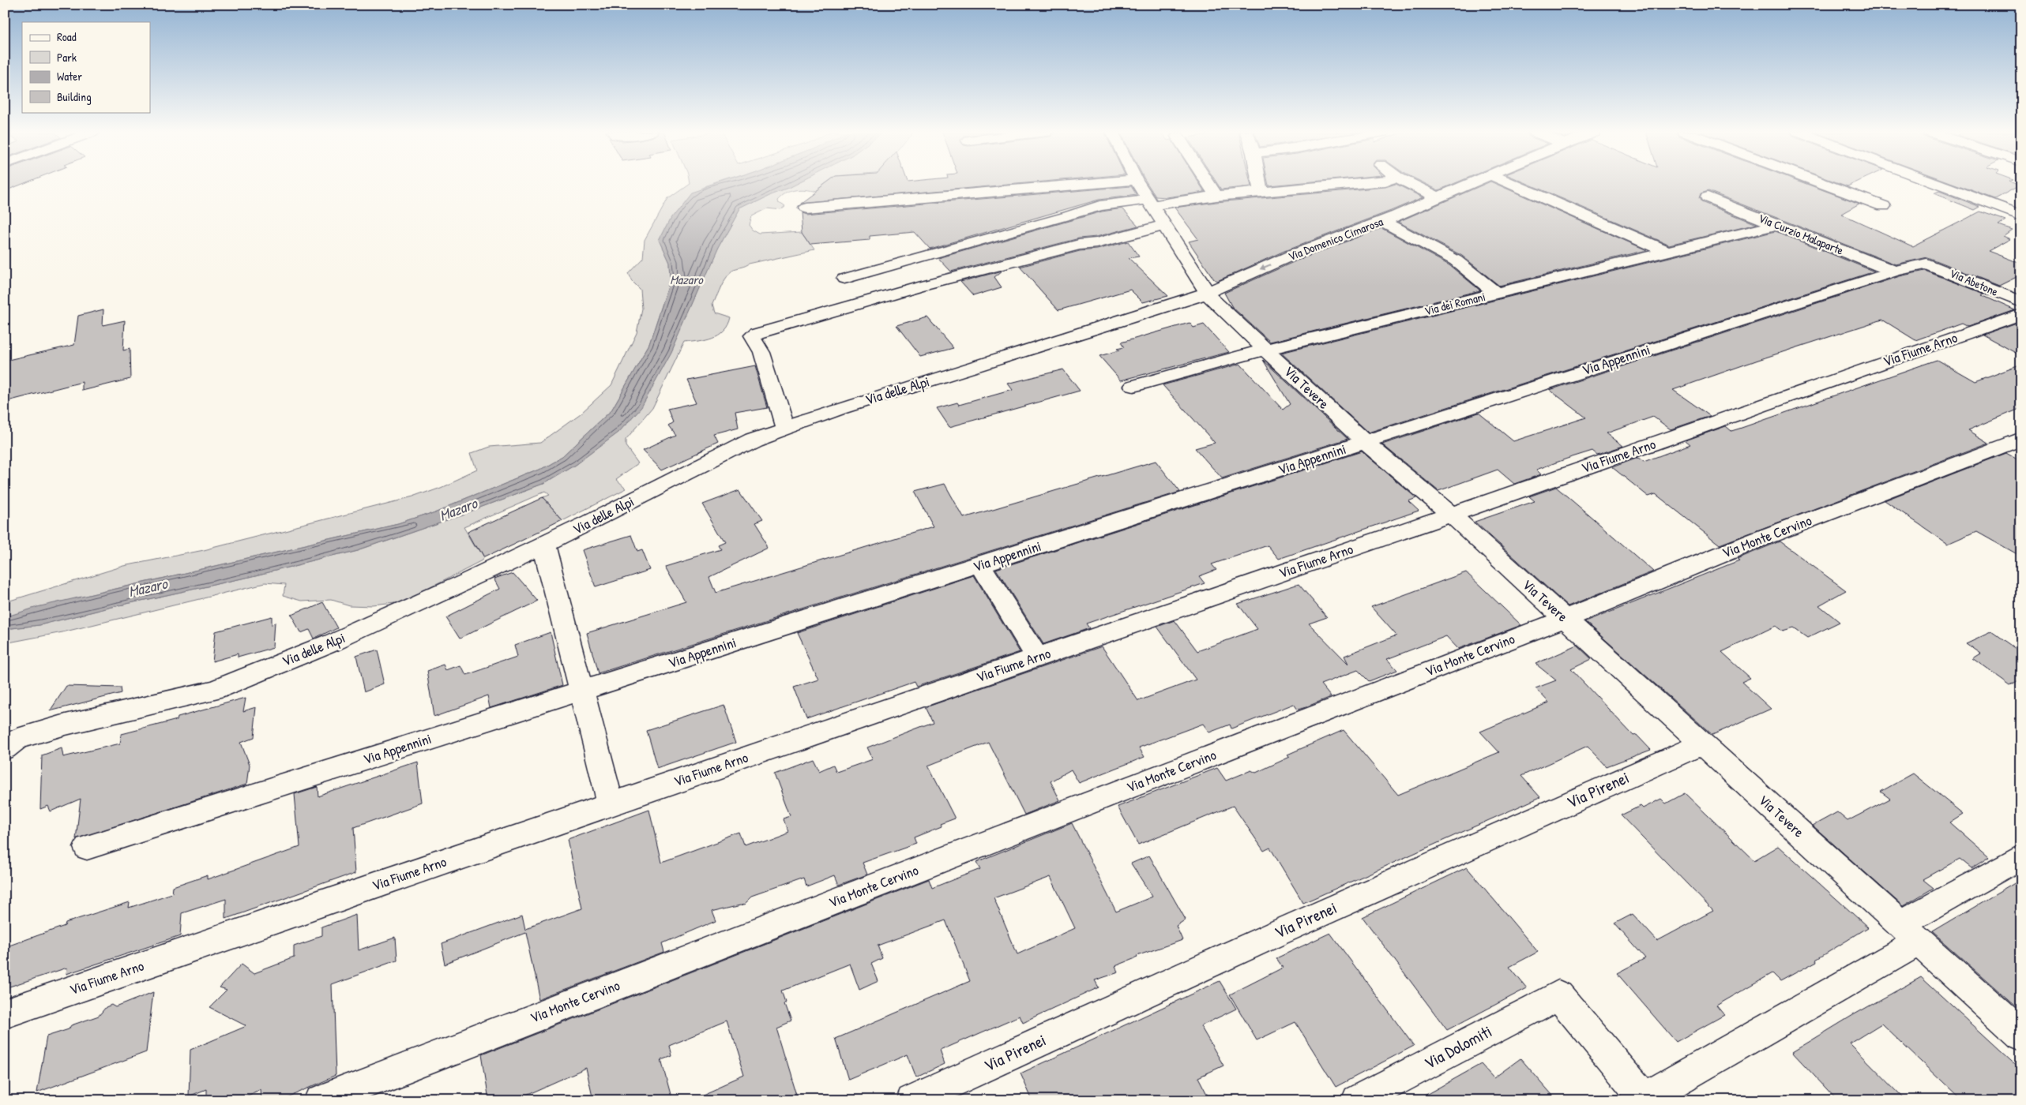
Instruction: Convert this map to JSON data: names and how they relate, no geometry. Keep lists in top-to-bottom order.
{
  "streets": {
    "street": [
      "Via Curzio Malaparte",
      "Via Domenico Cimarosa",
      "Via Abetone",
      "Via dei Romani",
      "Via Fiume Arno",
      "Via Appennini",
      "Via Tevere",
      "Via delle Alpi",
      "Via Monte Cervino",
      "Via Pirenei",
      "Via Dolomiti"
    ]
  },
  "crossings": [
    ["Via Curzio Malaparte", "Via dei Romani"],
    ["Via Curzio Malaparte", "Via Appennini"],
    ["Via Domenico Cimarosa", "Via Tevere"],
    ["Via Domenico Cimarosa", "Via delle Alpi"],
    ["Via Abetone", "Via Appennini"],
    ["Via dei Romani", "Via Tevere"],
    ["Via Fiume Arno", "Via Tevere"],
    ["Via Appennini", "Via Tevere"],
    ["Via Tevere", "Via delle Alpi"],
    ["Via Tevere", "Via Monte Cervino"],
    ["Via Tevere", "Via Pirenei"]
  ],
  "water": ["Mazaro"],
  "legend": [
    "Road",
    "Park",
    "Water",
    "Building"
  ]
}
